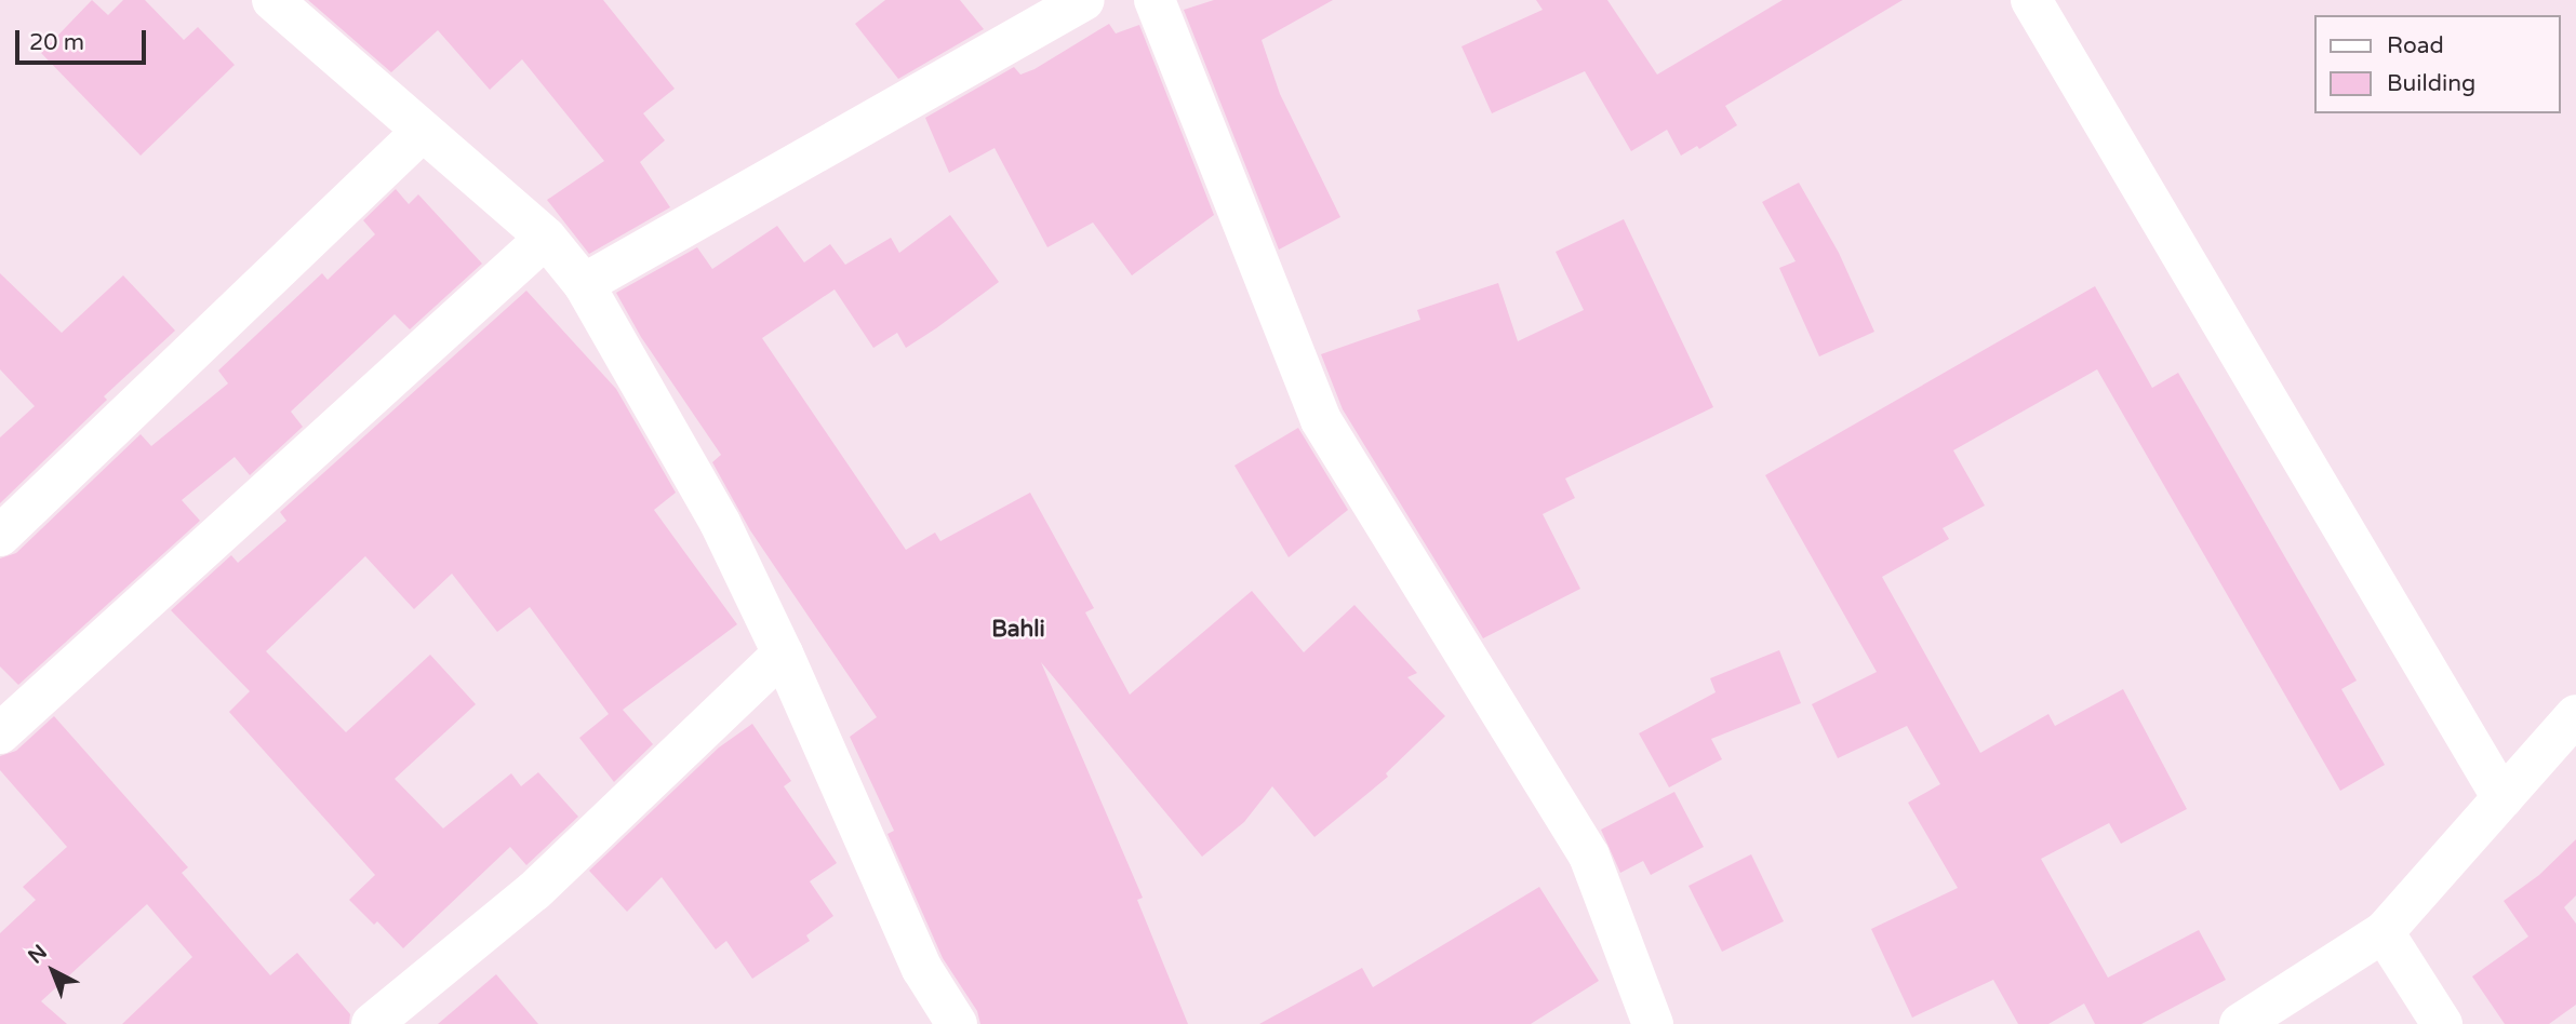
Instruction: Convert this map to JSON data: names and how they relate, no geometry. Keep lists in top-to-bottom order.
{
  "districts": ["Bahli"],
  "legend": ["Road", "Building"],
  "scale_bar": "20 m",
  "north": "top left"
}
